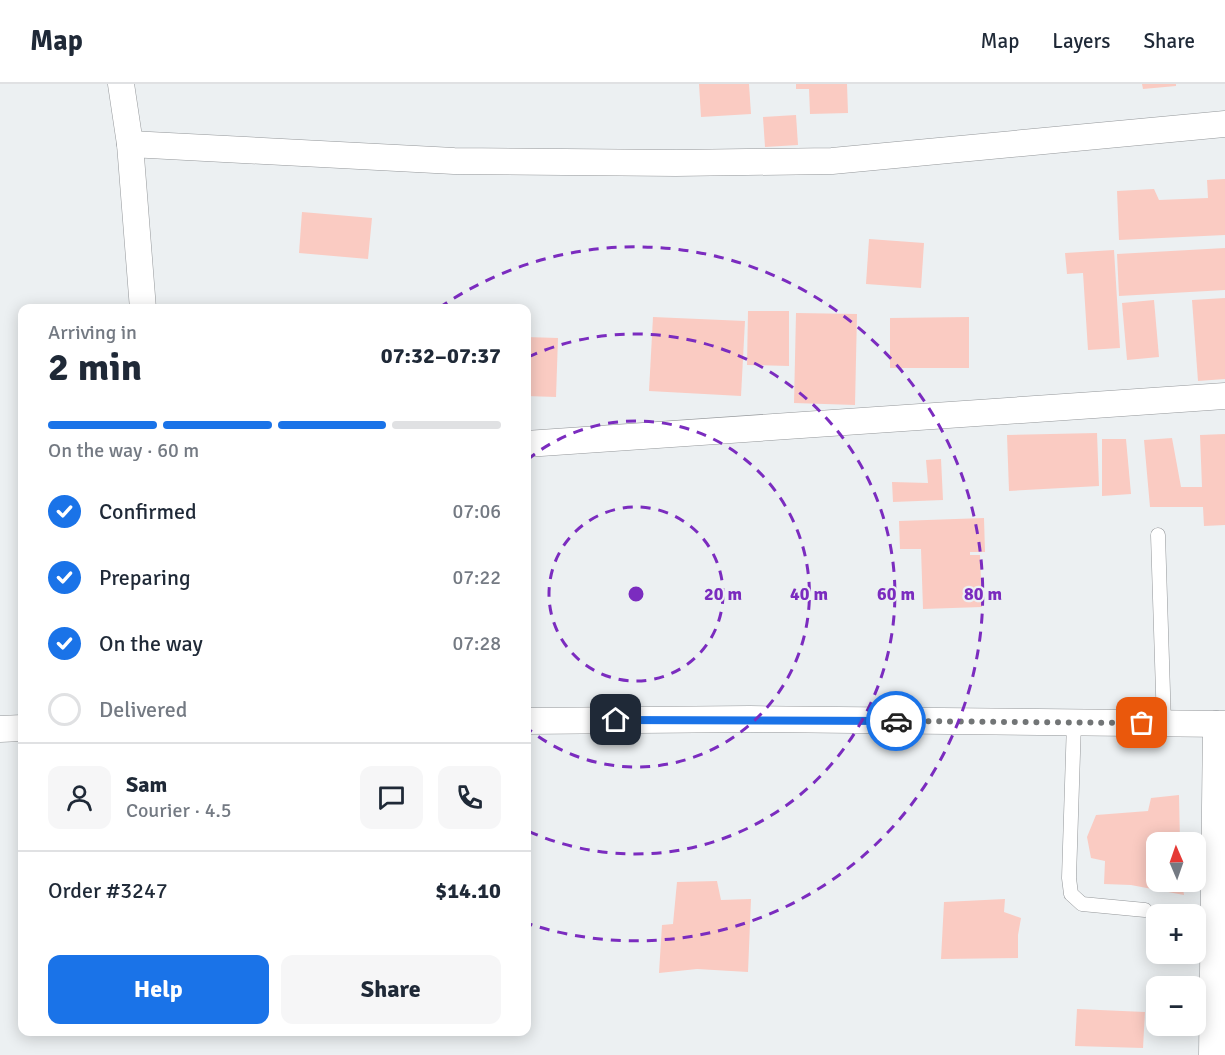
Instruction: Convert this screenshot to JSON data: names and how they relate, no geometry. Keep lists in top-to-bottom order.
{
  "north": "top",
  "page": {
    "header": "Map",
    "nav": ["Map", "Layers", "Share"],
    "heading": ["2 min", "Arriving in", "07:32–07:37"],
    "panel": [
      "Sam",
      "Courier · 4.5",
      "Order #3247",
      "$14.10"
    ],
    "bar": "On the way · 60 m",
    "list": [
      ["Confirmed", "07:06"],
      ["Preparing", "07:22"],
      ["On the way", "07:28"],
      "Delivered"
    ],
    "map_buttons": ["+", "−"],
    "buttons": ["Help", "Share"]
  },
  "rings": [
    "20 m",
    "40 m",
    "60 m",
    "80 m"
  ]
}
